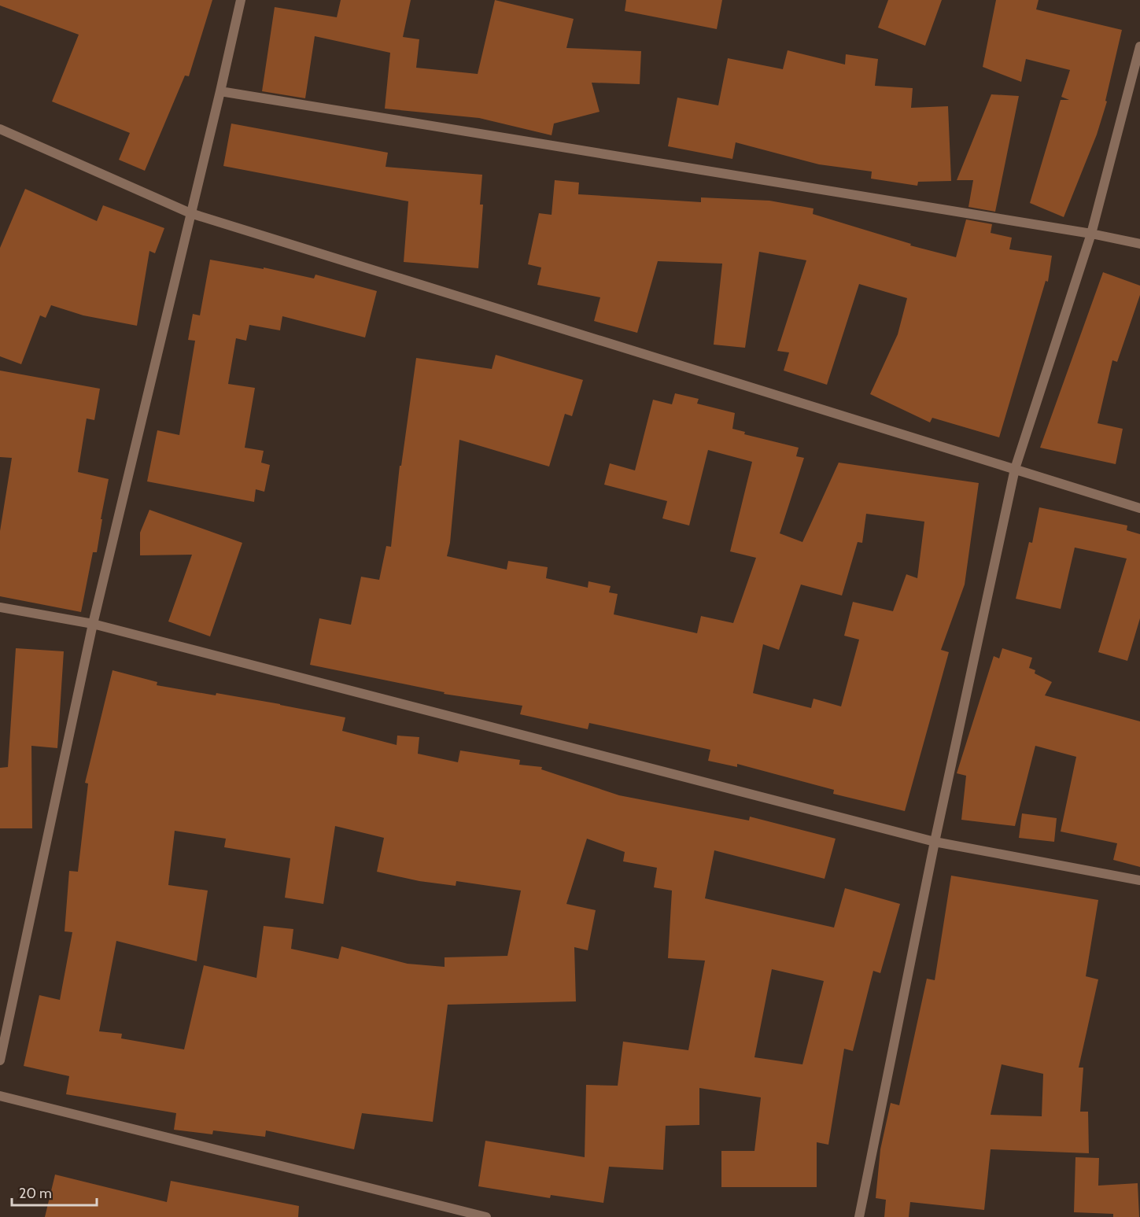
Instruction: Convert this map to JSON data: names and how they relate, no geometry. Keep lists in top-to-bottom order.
{
  "scale_bar": "20 m"
}
